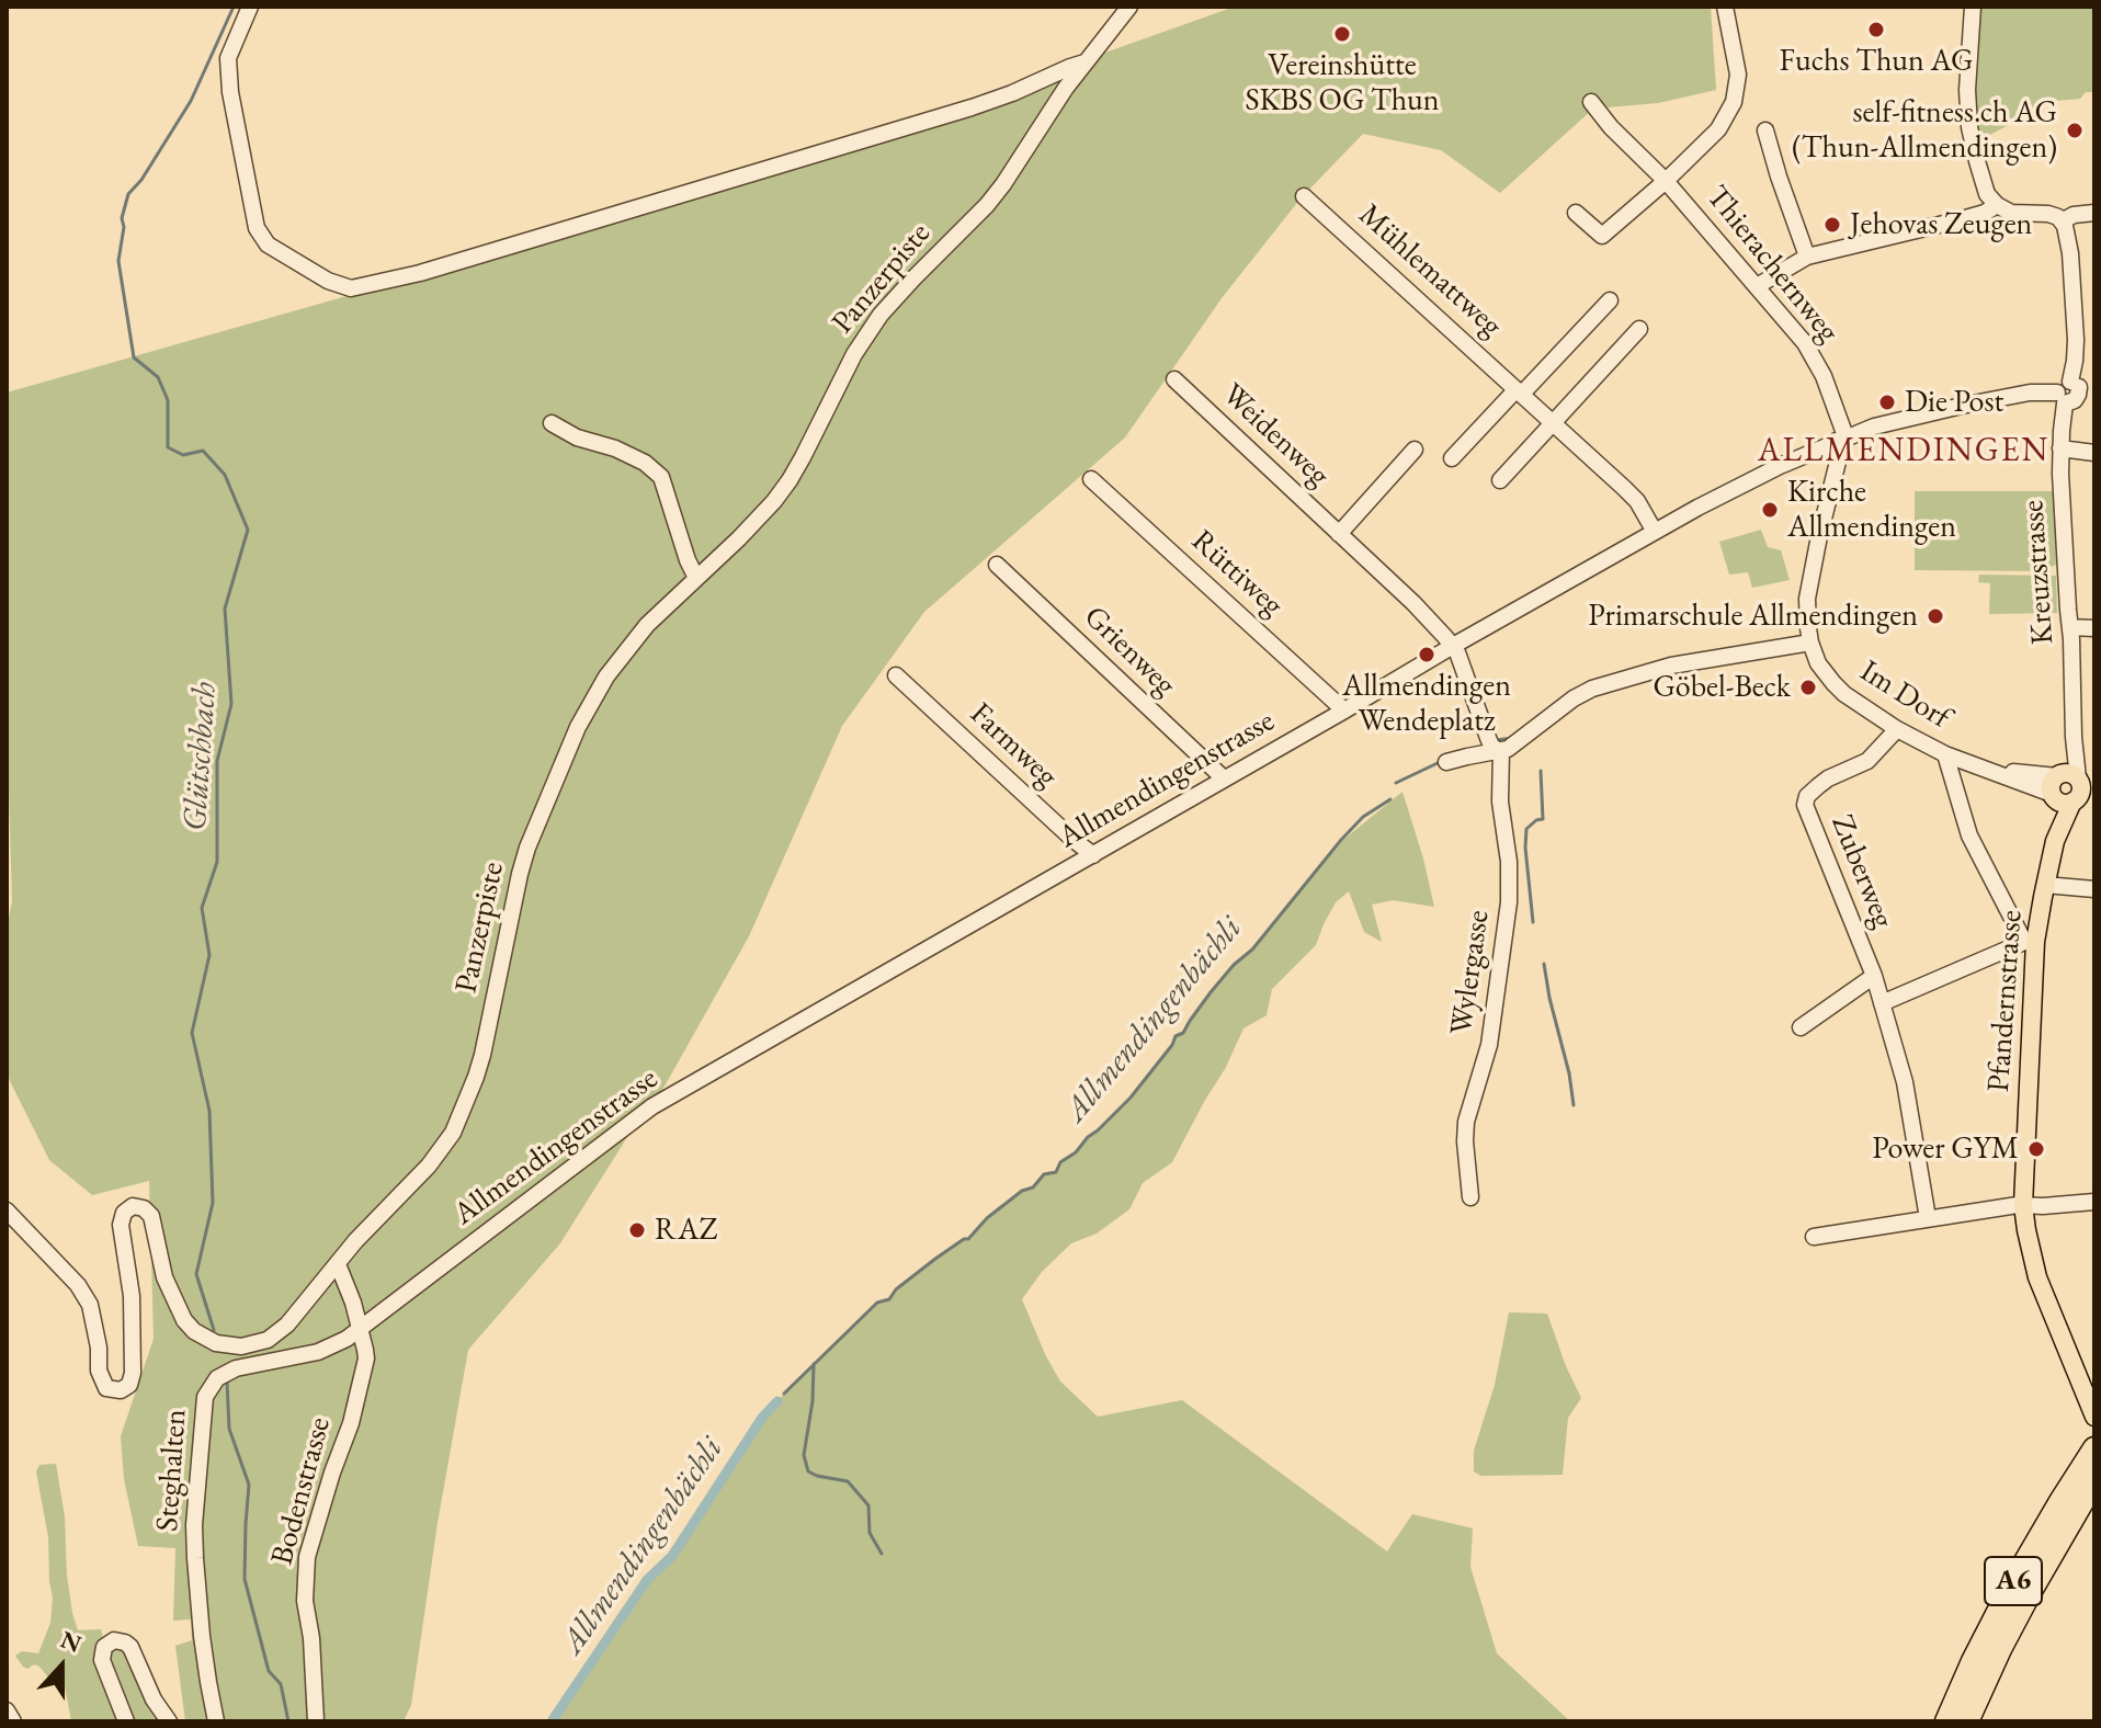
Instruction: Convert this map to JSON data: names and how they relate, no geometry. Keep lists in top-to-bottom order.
{
  "streets": {
    "highway": ["A6"],
    "main road": ["Pfandernstrasse"],
    "street": [
      "Thierachernweg",
      "Mühlemattweg",
      "Panzerpiste",
      "Weidenweg",
      "Kreuzstrasse",
      "Rüttiweg",
      "Grienweg",
      "Im Dorf",
      "Farmweg",
      "Allmendingenstrasse",
      "Zuberweg",
      "Wylergasse",
      "Steghalten",
      "Bodenstrasse"
    ]
  },
  "crossings": [
    ["Thierachernweg", "Im Dorf"],
    ["Thierachernweg", "Allmendingenstrasse"],
    ["Mühlemattweg", "Allmendingenstrasse"],
    ["Panzerpiste", "Bodenstrasse"],
    ["Weidenweg", "Allmendingenstrasse"],
    ["Weidenweg", "Wylergasse"],
    ["Kreuzstrasse", "Im Dorf"],
    ["Kreuzstrasse", "Allmendingenstrasse"],
    ["Kreuzstrasse", "Pfandernstrasse"],
    ["Rüttiweg", "Allmendingenstrasse"],
    ["Grienweg", "Allmendingenstrasse"],
    ["Im Dorf", "Allmendingenstrasse"],
    ["Im Dorf", "Zuberweg"],
    ["Im Dorf", "Pfandernstrasse"],
    ["Farmweg", "Allmendingenstrasse"],
    ["Allmendingenstrasse", "Wylergasse"],
    ["Allmendingenstrasse", "Steghalten"],
    ["Allmendingenstrasse", "Bodenstrasse"],
    ["Steghalten", "Bodenstrasse"]
  ],
  "districts": ["ALLMENDINGEN"],
  "water": ["Glütschbach", "Allmendingenbächli"],
  "places": [
    "Fuchs Thun AG",
    "Vereinshütte SKBS OG Thun",
    "self-fitness.ch AG (Thun-Allmendingen)",
    "Jehovas Zeugen",
    "Die Post",
    "Kirche Allmendingen",
    "Primarschule Allmendingen",
    "Allmendingen Wendeplatz",
    "Göbel-Beck",
    "Power GYM",
    "RAZ"
  ],
  "north": "top"
}
